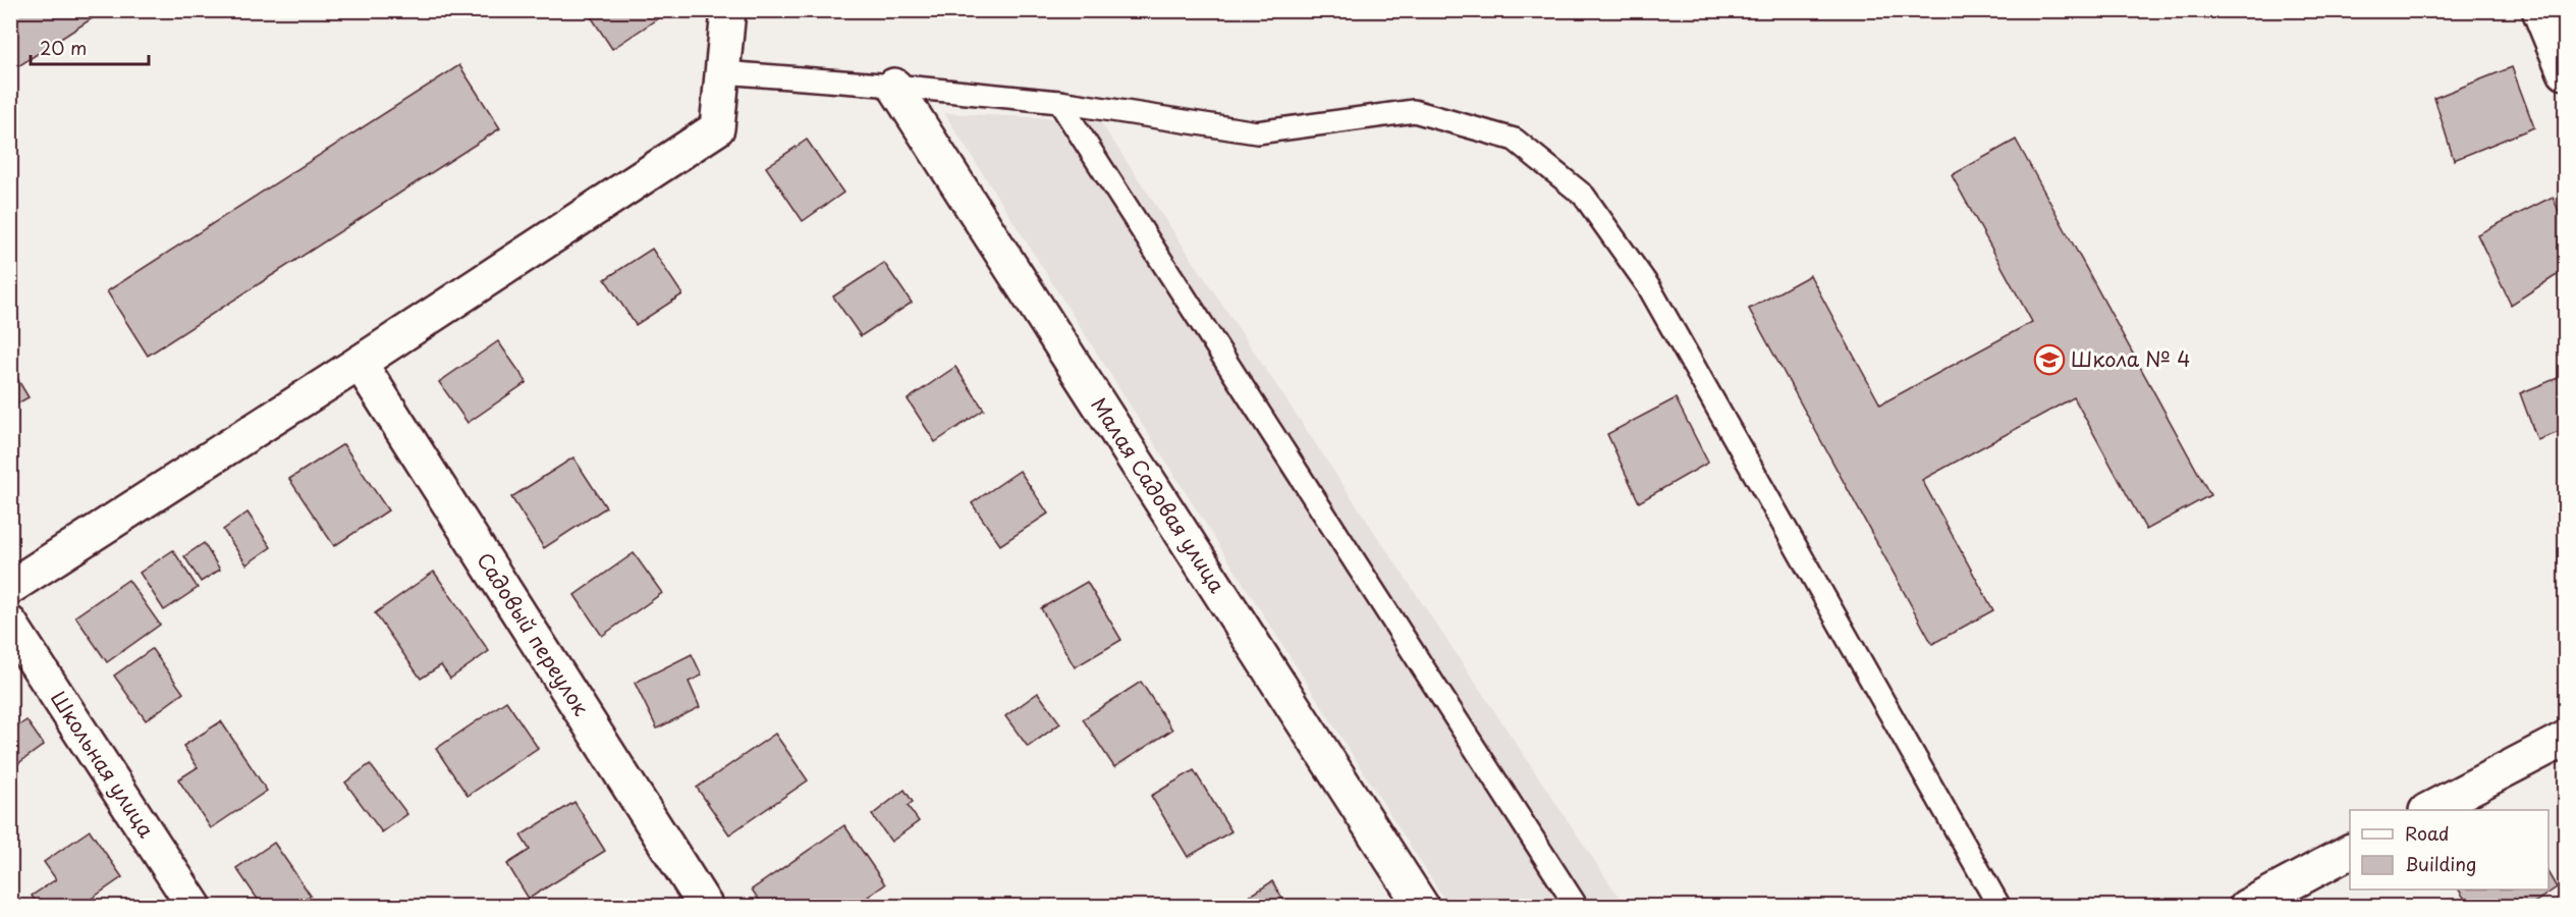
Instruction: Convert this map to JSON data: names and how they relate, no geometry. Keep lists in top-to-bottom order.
{
  "streets": {
    "street": ["Малая Садовая улица", "Садовый переулок", "Школьная улица"]
  },
  "places": {
    "school or university": ["Школа № 4"]
  },
  "legend": ["Road", "Building"],
  "scale_bar": "20 m"
}
